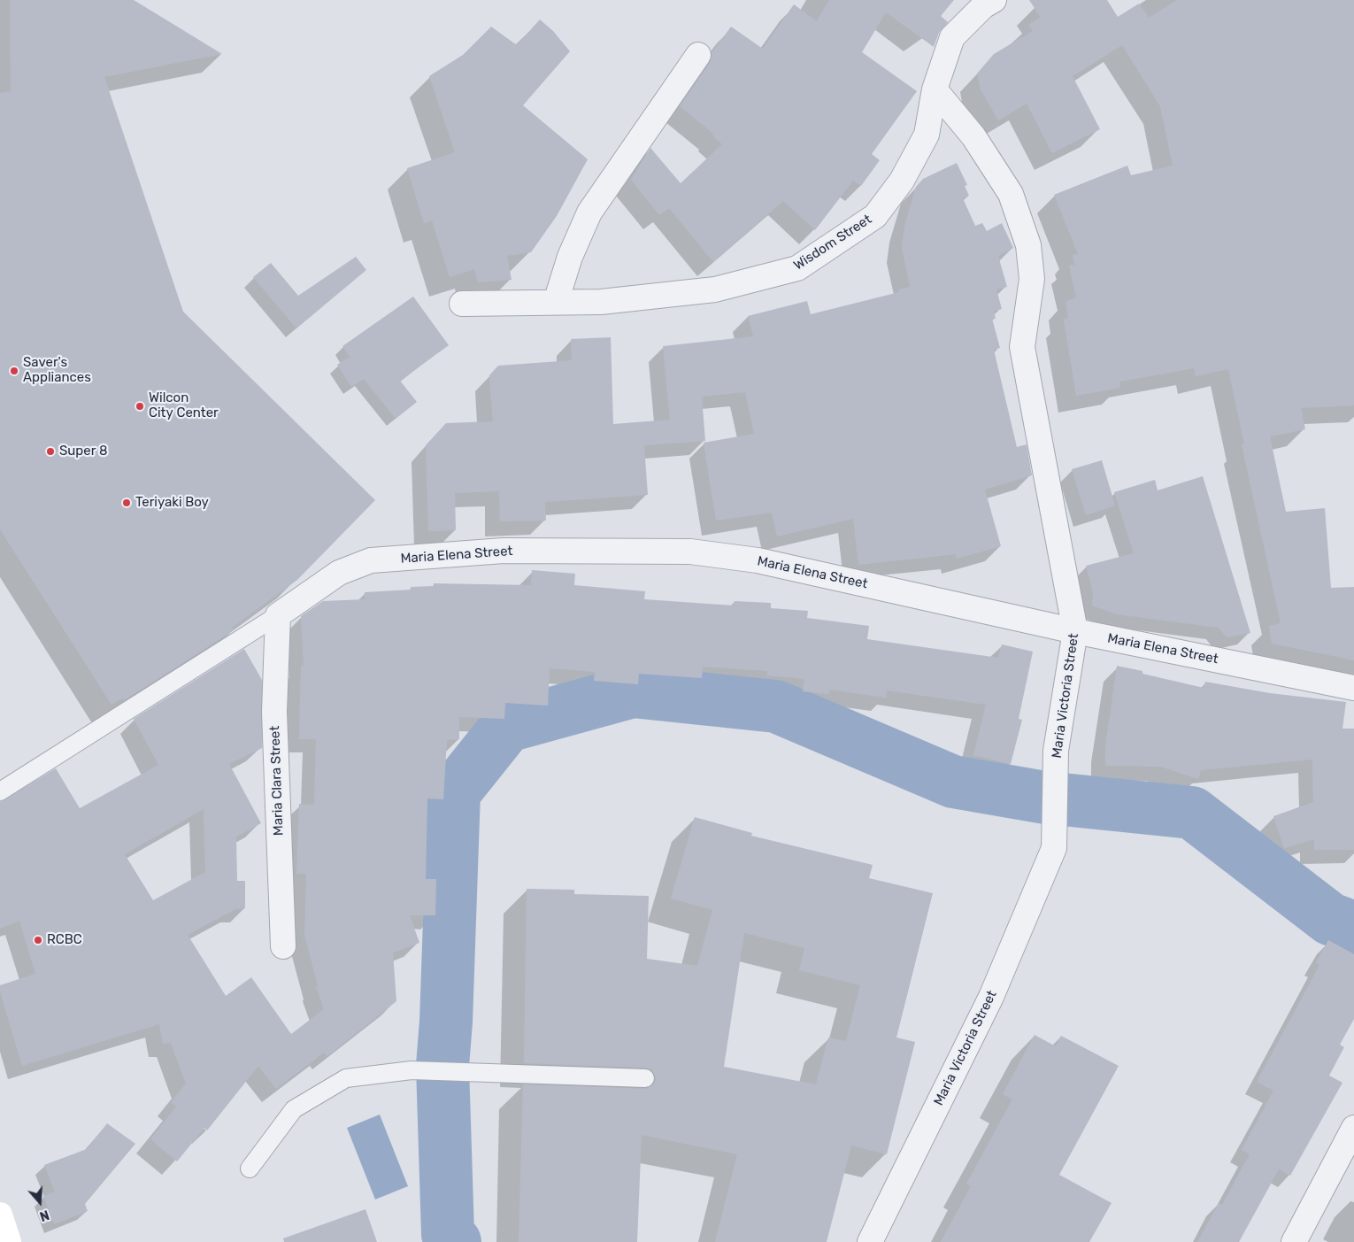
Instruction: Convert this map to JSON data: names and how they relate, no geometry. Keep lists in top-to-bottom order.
{
  "streets": {
    "street": [
      "Wisdom Street",
      "Maria Elena Street",
      "Maria Victoria Street",
      "Maria Clara Street"
    ]
  },
  "crossings": [
    ["Wisdom Street", "Maria Victoria Street"],
    ["Maria Elena Street", "Maria Victoria Street"],
    ["Maria Elena Street", "Maria Clara Street"]
  ],
  "places": [
    "Saver's Appliances",
    "Wilcon City Center",
    "Super 8",
    "Teriyaki Boy",
    "RCBC"
  ],
  "north": "bottom"
}
